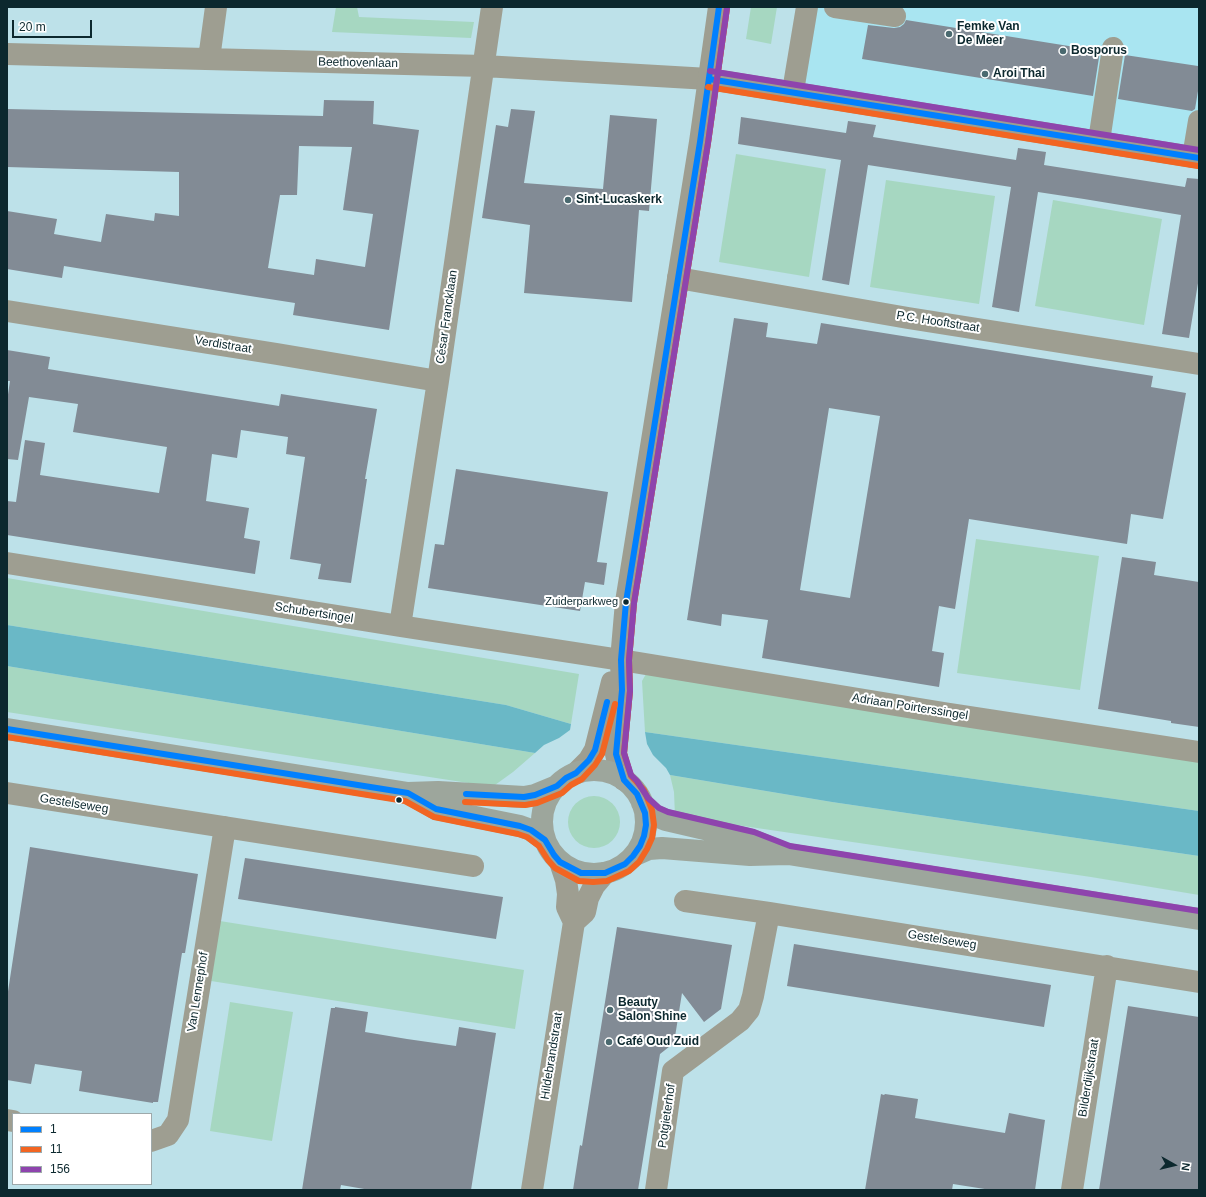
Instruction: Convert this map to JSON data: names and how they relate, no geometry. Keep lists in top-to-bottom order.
{
  "streets": {
    "street": [
      "Beethovenlaan",
      "César Francklaan",
      "P.C. Hooftstraat",
      "Verdistraat",
      "Schubertsingel",
      "Adriaan Poirterssingel",
      "Gestelseweg",
      "Van Lennephof",
      "Hildebrandstraat",
      "Bilderdijkstraat",
      "Potgieterhof"
    ]
  },
  "crossings": [
    ["Beethovenlaan", "César Francklaan"],
    ["César Francklaan", "Verdistraat"],
    ["César Francklaan", "Schubertsingel"],
    ["Schubertsingel", "Adriaan Poirterssingel"],
    ["Gestelseweg", "Van Lennephof"],
    ["Gestelseweg", "Bilderdijkstraat"],
    ["Gestelseweg", "Potgieterhof"]
  ],
  "places": [
    "Femke Van De Meer",
    "Bosporus",
    "Aroi Thai",
    "Sint-Lucaskerk",
    "Zuiderparkweg",
    "Beauty Salon Shine",
    "Café Oud Zuid"
  ],
  "lines": ["transit line 1", "transit line 11", "transit line 156"],
  "legend": ["1", "11", "156"],
  "scale_bar": "20 m",
  "north": "right"
}
